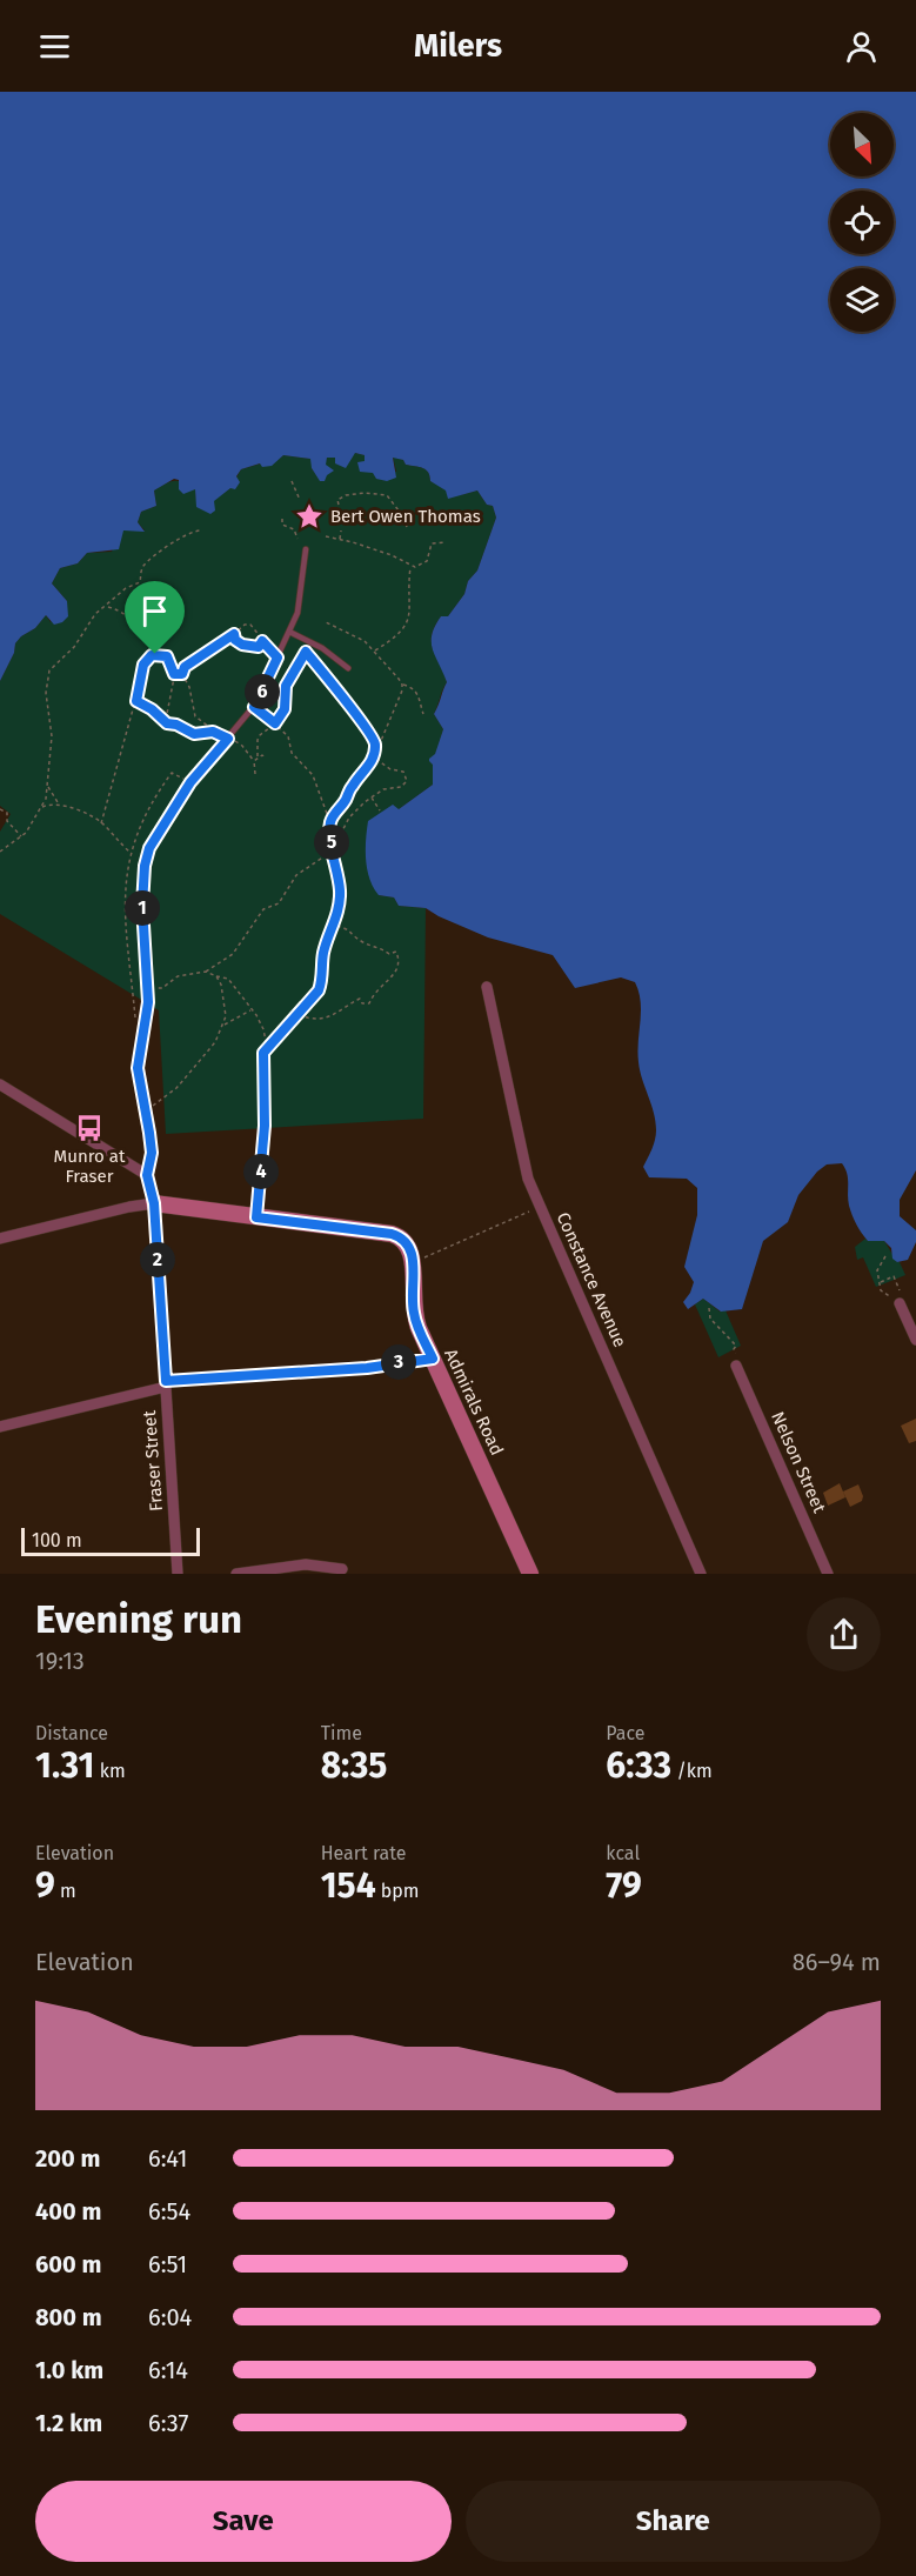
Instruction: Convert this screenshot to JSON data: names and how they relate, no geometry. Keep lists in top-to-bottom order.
{
  "streets": {
    "street": [
      "Constance Avenue",
      "Admirals Road",
      "Fraser Street",
      "Nelson Street"
    ]
  },
  "places": {
    "place": ["Bert Owen Thomas"],
    "bus stop": ["Munro at Fraser"]
  },
  "scale_bar": "100 m",
  "north": "bottom right",
  "page": {
    "header": "Milers",
    "pins": [
      "6",
      "5",
      "1",
      "4",
      "2",
      "3"
    ],
    "scale": "100 m",
    "heading": ["Evening run", "19:13"],
    "stats": [
      ["Distance", "1.31 km"],
      ["Time", "8:35"],
      ["Pace", "6:33 /km"],
      ["Elevation", "9 m"],
      ["Heart rate", "154 bpm"],
      ["kcal", "79"]
    ],
    "chart": ["Elevation", "86–94 m"],
    "list": [
      {
        "name": "200 m",
        "note": "6:41"
      },
      {
        "name": "400 m",
        "note": "6:54"
      },
      {
        "name": "600 m",
        "note": "6:51"
      },
      {
        "name": "800 m",
        "note": "6:04"
      },
      {
        "name": "1.0 km",
        "note": "6:14"
      },
      {
        "name": "1.2 km",
        "note": "6:37"
      }
    ],
    "buttons": ["Save", "Share"]
  }
}
